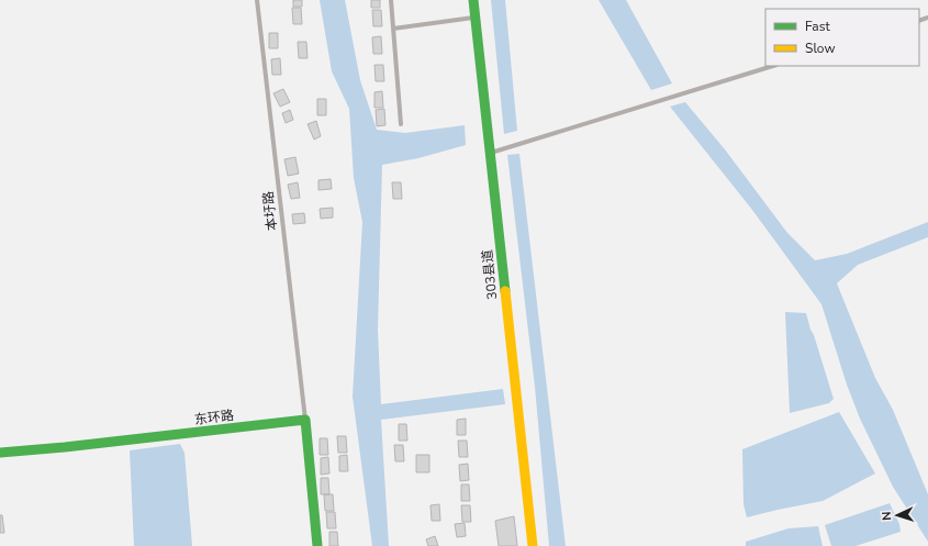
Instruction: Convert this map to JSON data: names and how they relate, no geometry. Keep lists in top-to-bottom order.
{
  "streets": {
    "main road": ["303县道", "东环路"],
    "lane": ["本圩路"]
  },
  "crossings": [
    ["本圩路", "东环路"]
  ],
  "legend": ["Fast", "Slow"],
  "north": "left"
}
